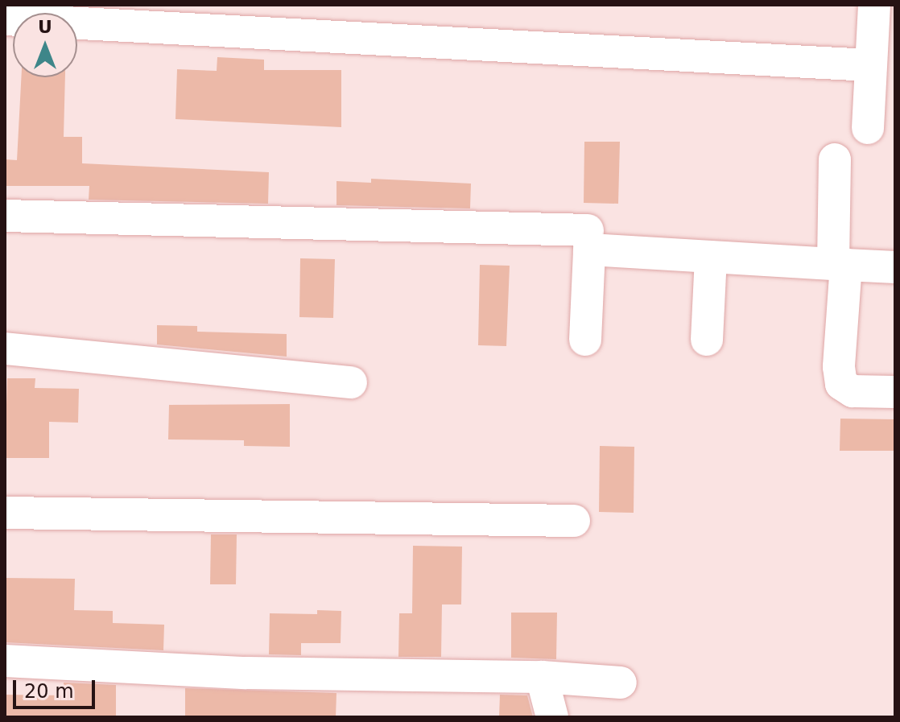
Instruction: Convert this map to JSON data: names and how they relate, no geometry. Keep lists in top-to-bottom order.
{
  "scale_bar": "20 m",
  "north": "top"
}
